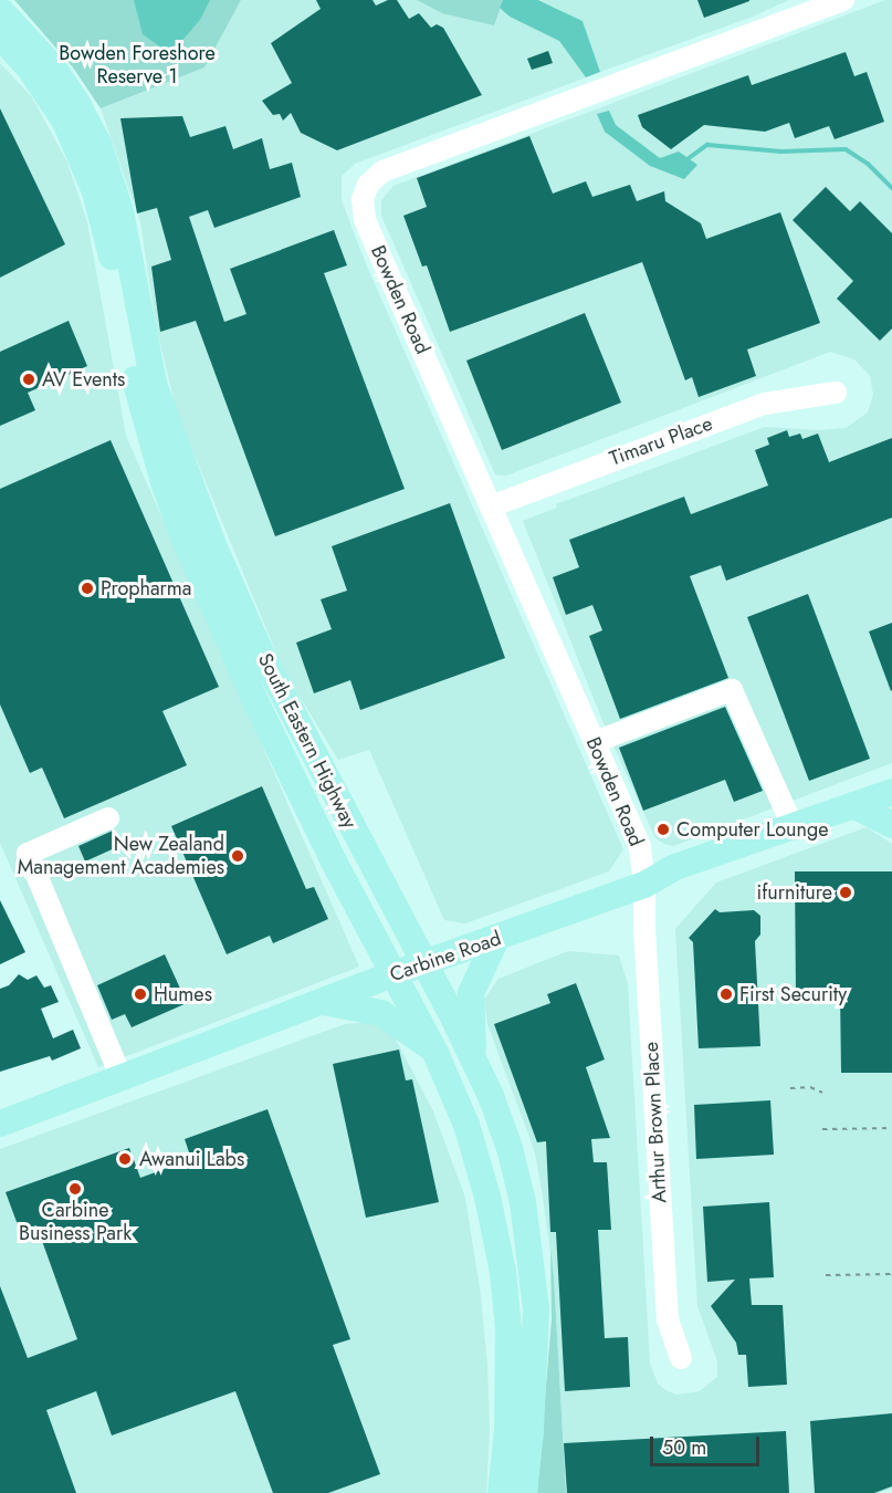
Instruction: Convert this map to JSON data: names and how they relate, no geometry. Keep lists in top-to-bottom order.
{
  "streets": {
    "main road": ["South Eastern Highway", "Carbine Road"],
    "street": ["Bowden Road", "Timaru Place", "Arthur Brown Place"]
  },
  "crossings": [
    ["Bowden Road", "Timaru Place"],
    ["Bowden Road", "Carbine Road"],
    ["Bowden Road", "Arthur Brown Place"],
    ["South Eastern Highway", "Carbine Road"],
    ["Carbine Road", "Arthur Brown Place"]
  ],
  "parks": ["Bowden Foreshore Reserve 1"],
  "places": [
    "AV Events",
    "Propharma",
    "Computer Lounge",
    "New Zealand Management Academies",
    "ifurniture",
    "Humes",
    "First Security",
    "Awanui Labs",
    "Carbine Business Park"
  ],
  "scale_bar": "50 m"
}
